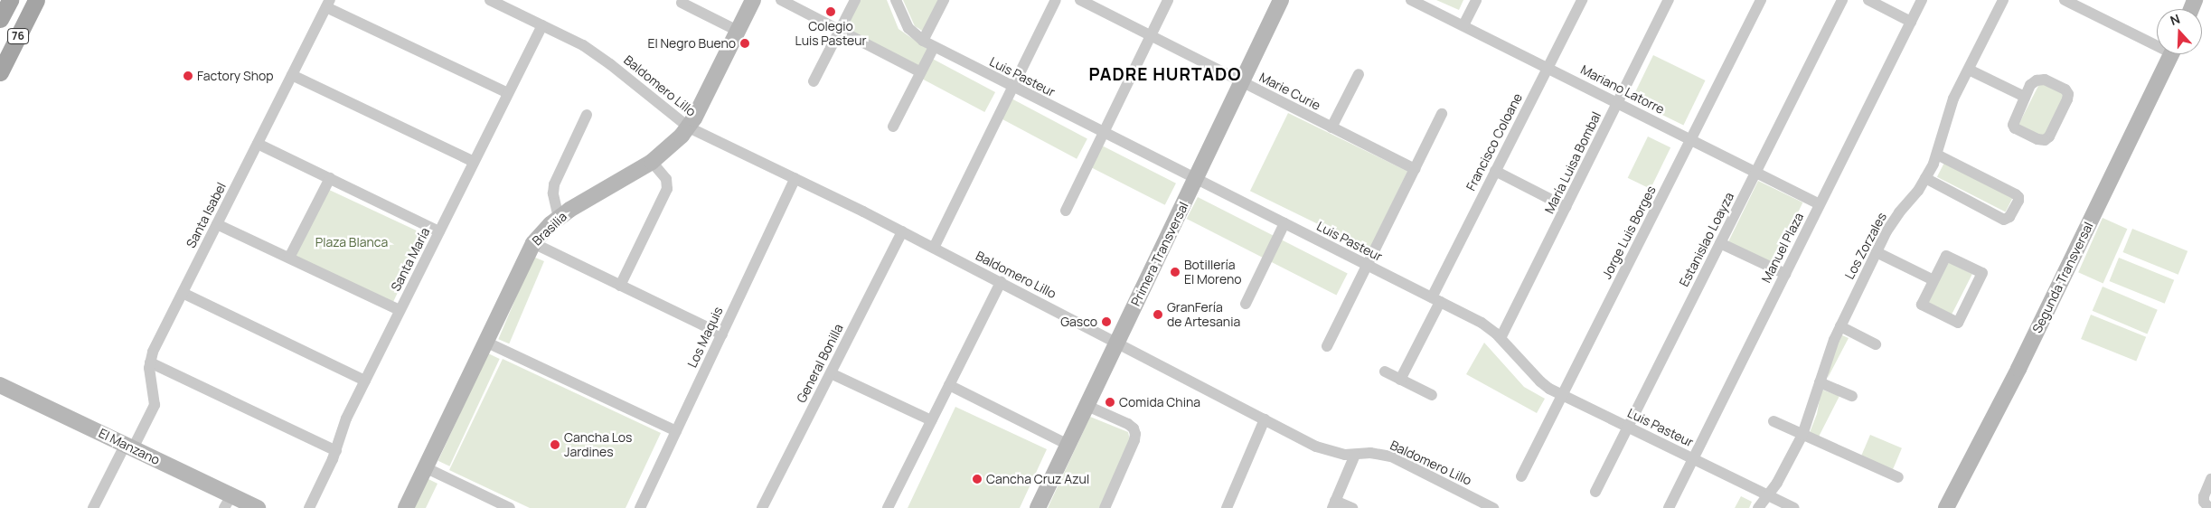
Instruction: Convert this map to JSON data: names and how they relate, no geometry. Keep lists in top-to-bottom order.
{
  "streets": {
    "main road": ["76"],
    "street": [
      "Luis Pasteur",
      "Baldomero Lillo",
      "Mariano Latorre",
      "Marie Curie",
      "Francisco Coloane",
      "María Luisa Bombal",
      "Santa Isabel",
      "Brasilia",
      "Jorge Luis Borges",
      "Estanislao Loayza",
      "Los Zorzales",
      "Manuel Plaza",
      "Primera Transversal",
      "Santa María",
      "Segunda Transversal",
      "Los Maquis",
      "General Bonilla",
      "El Manzano"
    ]
  },
  "crossings": [
    ["Luis Pasteur", "Francisco Coloane"],
    ["Luis Pasteur", "María Luisa Bombal"],
    ["Luis Pasteur", "Jorge Luis Borges"],
    ["Luis Pasteur", "Estanislao Loayza"],
    ["Luis Pasteur", "Los Zorzales"],
    ["Luis Pasteur", "Manuel Plaza"],
    ["Luis Pasteur", "Primera Transversal"],
    ["Baldomero Lillo", "Brasilia"],
    ["Baldomero Lillo", "Primera Transversal"],
    ["Baldomero Lillo", "Santa María"],
    ["Baldomero Lillo", "Los Maquis"],
    ["Baldomero Lillo", "General Bonilla"],
    ["Mariano Latorre", "Francisco Coloane"],
    ["Mariano Latorre", "María Luisa Bombal"],
    ["Mariano Latorre", "Jorge Luis Borges"],
    ["Mariano Latorre", "Estanislao Loayza"],
    ["Mariano Latorre", "Manuel Plaza"],
    ["Marie Curie", "Primera Transversal"]
  ],
  "districts": ["PADRE HURTADO"],
  "parks": ["Plaza Blanca"],
  "places": [
    "Colegio Luis Pasteur",
    "El Negro Bueno",
    "Factory Shop",
    "Botillería El Moreno",
    "GranFería de Artesania",
    "Gasco",
    "Comida China",
    "Cancha Los Jardines",
    "Cancha Cruz Azul"
  ],
  "north": "top"
}
